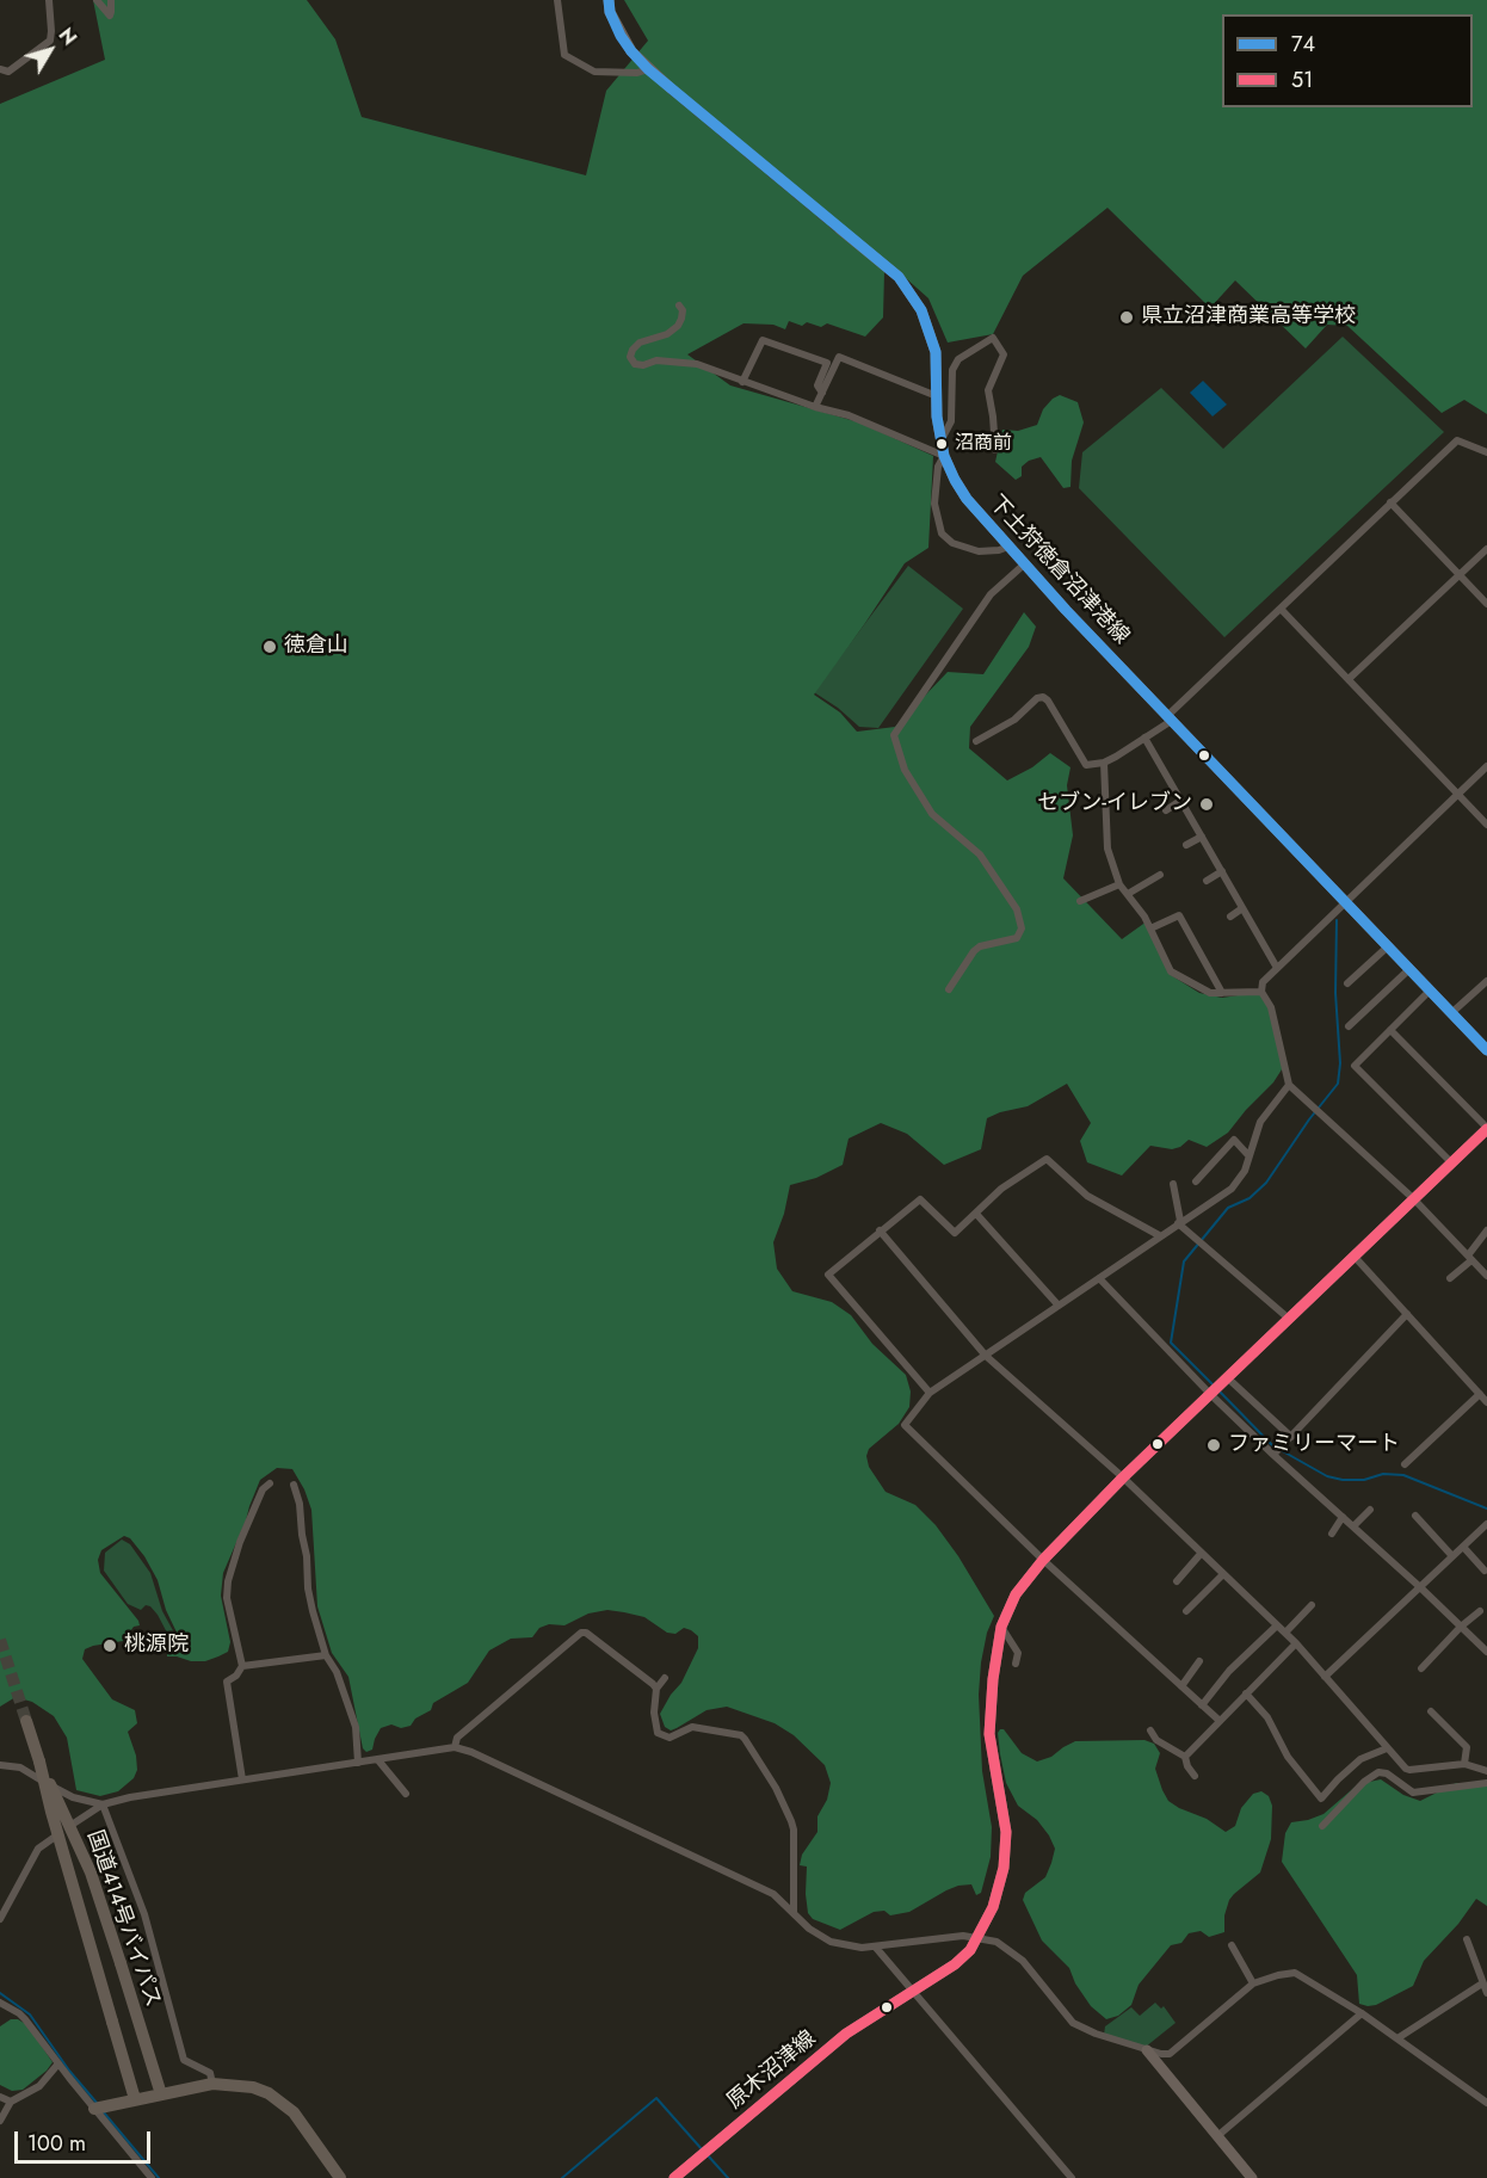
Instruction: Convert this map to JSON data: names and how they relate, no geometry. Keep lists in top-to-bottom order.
{
  "streets": {
    "highway": ["国道414号バイパス"],
    "main road": ["下土狩徳倉沼津港線", "原木沼津線"]
  },
  "places": [
    "県立沼津商業高等学校",
    "沼商前",
    "徳倉山",
    "セブン-イレブン",
    "ファミリーマート",
    "桃源院"
  ],
  "lines": ["transit line 74", "transit line 51"],
  "legend": ["74", "51"],
  "scale_bar": "100 m",
  "north": "top right"
}
